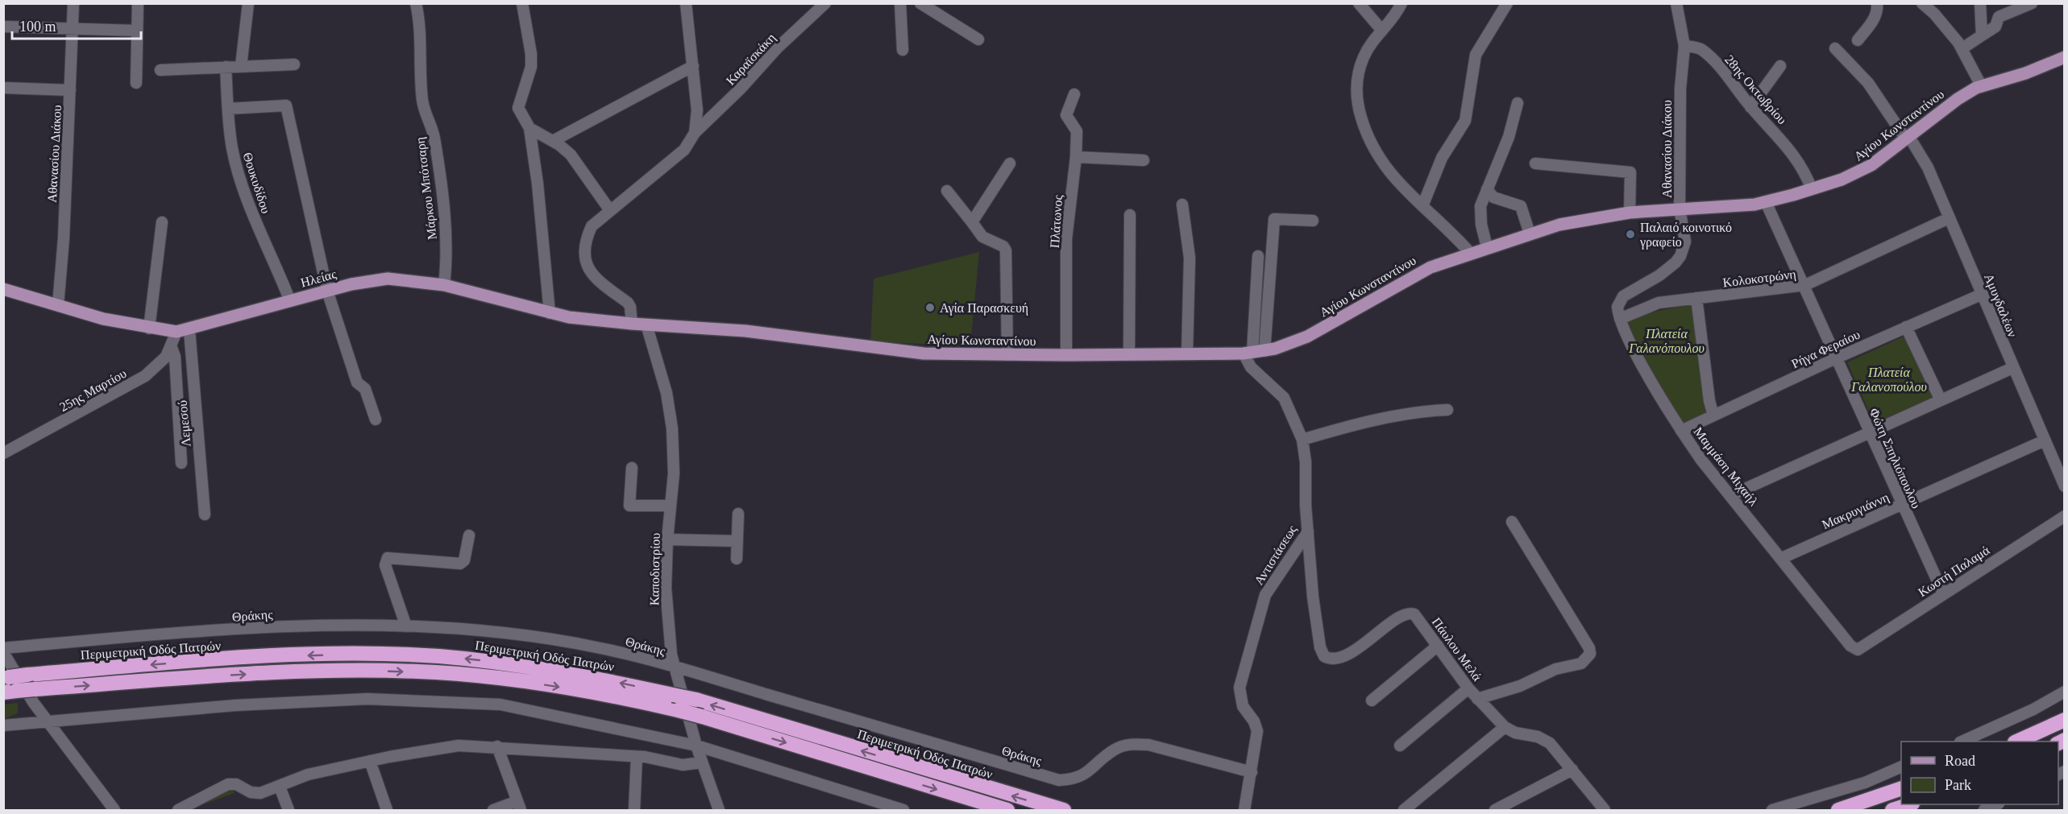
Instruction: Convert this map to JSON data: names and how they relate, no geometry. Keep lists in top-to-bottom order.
{
  "streets": {
    "highway": ["Περιμετρική Οδός Πατρών"],
    "main road": ["Αγίου Κωνσταντίνου", "Ηλείας"],
    "street": [
      "Καραϊσκάκη",
      "28ης Οκτωβρίου",
      "Αθανασίου Διάκου",
      "Θουκυδίδου",
      "Μάρκου Μπότσαρη",
      "Πλάτωνος",
      "Κολοκοτρώνη",
      "Αμυγδαλέων",
      "Ρήγα Φεραίου",
      "25ης Μαρτίου",
      "Λεμεσού",
      "Φώτη Σπηλιόπουλου",
      "Μαμμάση Μιχαήλ",
      "Μακρυγιάννη",
      "Αντιστάσεως",
      "Καποδιστρίου",
      "Κωστή Παλαμά",
      "Θράκης",
      "Πάυλου Μελά"
    ]
  },
  "crossings": [
    ["Καραϊσκάκη", "Ηλείας"],
    ["28ης Οκτωβρίου", "Αγίου Κωνσταντίνου"],
    ["28ης Οκτωβρίου", "Αθανασίου Διάκου"],
    ["Αγίου Κωνσταντίνου", "Αθανασίου Διάκου"],
    ["Αγίου Κωνσταντίνου", "Πλάτωνος"],
    ["Αγίου Κωνσταντίνου", "Ηλείας"],
    ["Αγίου Κωνσταντίνου", "Αμυγδαλέων"],
    ["Αγίου Κωνσταντίνου", "Φώτη Σπηλιόπουλου"],
    ["Αγίου Κωνσταντίνου", "Αντιστάσεως"],
    ["Αγίου Κωνσταντίνου", "Καποδιστρίου"],
    ["Αθανασίου Διάκου", "Ηλείας"],
    ["Αθανασίου Διάκου", "Κολοκοτρώνη"],
    ["Αθανασίου Διάκου", "Μαμμάση Μιχαήλ"],
    ["Θουκυδίδου", "Ηλείας"],
    ["Μάρκου Μπότσαρη", "Ηλείας"],
    ["Ηλείας", "25ης Μαρτίου"],
    ["Ηλείας", "Λεμεσού"],
    ["Ηλείας", "Καποδιστρίου"],
    ["Κολοκοτρώνη", "Αμυγδαλέων"],
    ["Κολοκοτρώνη", "Φώτη Σπηλιόπουλου"],
    ["Κολοκοτρώνη", "Μαμμάση Μιχαήλ"],
    ["Αμυγδαλέων", "Ρήγα Φεραίου"],
    ["Αμυγδαλέων", "Μακρυγιάννη"],
    ["Ρήγα Φεραίου", "Φώτη Σπηλιόπουλου"],
    ["Ρήγα Φεραίου", "Μαμμάση Μιχαήλ"],
    ["25ης Μαρτίου", "Λεμεσού"],
    ["Φώτη Σπηλιόπουλου", "Μακρυγιάννη"],
    ["Φώτη Σπηλιόπουλου", "Κωστή Παλαμά"],
    ["Μαμμάση Μιχαήλ", "Μακρυγιάννη"],
    ["Μαμμάση Μιχαήλ", "Κωστή Παλαμά"],
    ["Αντιστάσεως", "Θράκης"],
    ["Αντιστάσεως", "Πάυλου Μελά"],
    ["Καποδιστρίου", "Θράκης"]
  ],
  "parks": ["Πλατεία Γαλανόπουλου", "Πλατεία Γαλανοπούλου"],
  "places": ["Παλαιό κοινοτικό γραφείο", "Αγία Παρασκευή"],
  "legend": ["Road", "Park"],
  "scale_bar": "100 m"
}
